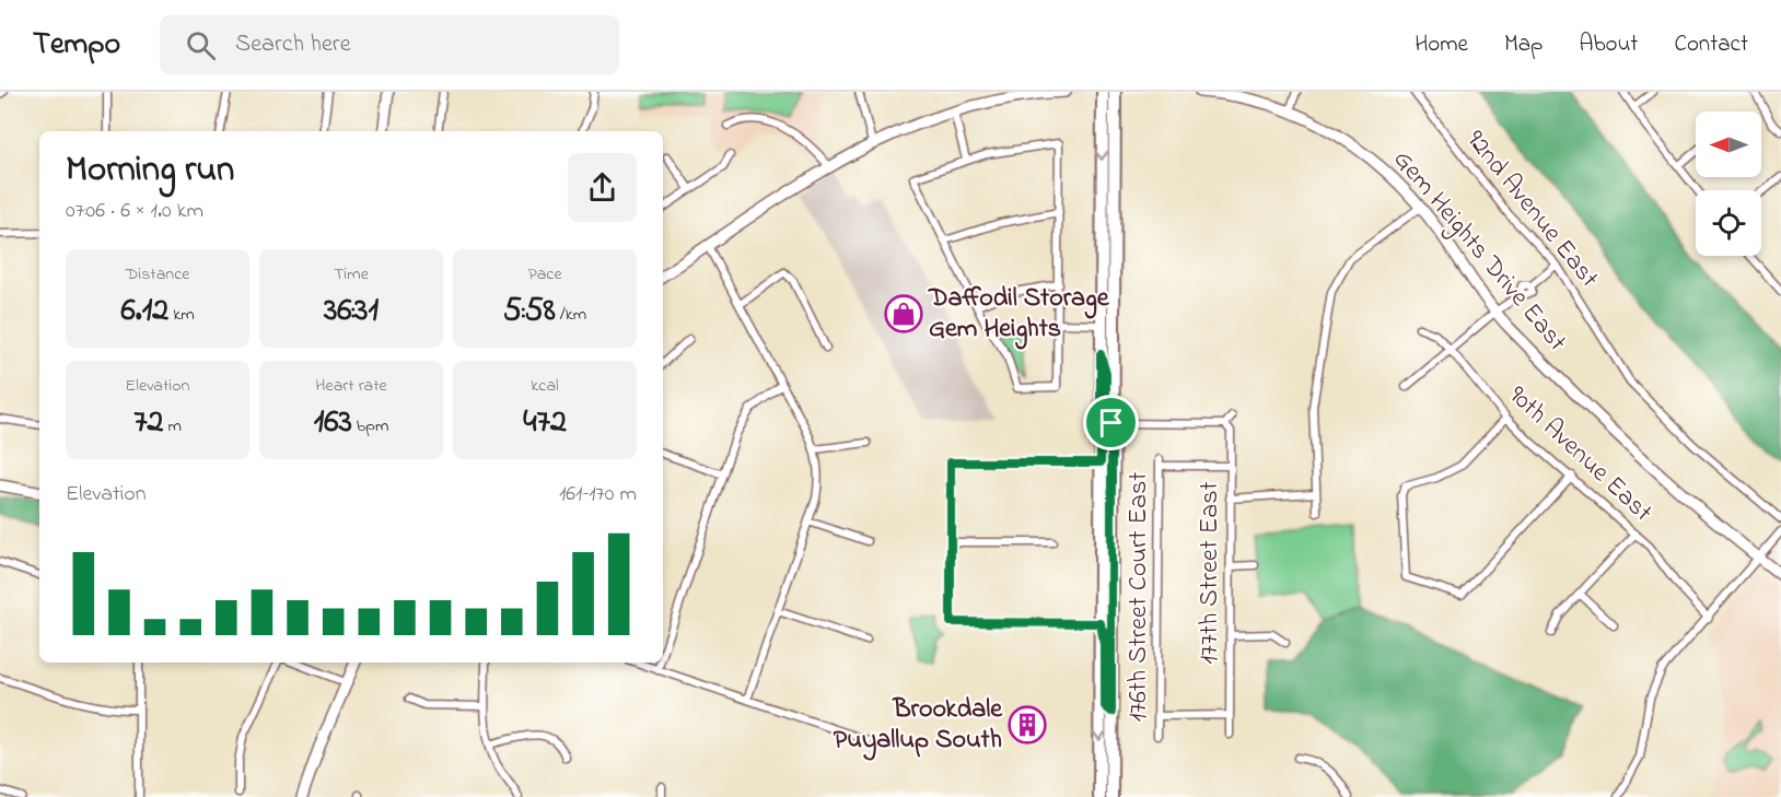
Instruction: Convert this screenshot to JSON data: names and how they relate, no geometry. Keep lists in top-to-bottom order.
{
  "streets": {
    "street": [
      "92nd Avenue East",
      "Gem Heights Drive East",
      "90th Avenue East",
      "177th Street East",
      "176th Street Court East"
    ]
  },
  "crossings": [
    ["177th Street East", "176th Street Court East"]
  ],
  "places": {
    "shop": ["Daffodil Storage Gem Heights"],
    "building": ["Brookdale Puyallup South"]
  },
  "north": "left",
  "page": {
    "header": "Tempo",
    "search": "Search here",
    "nav": [
      "Home",
      "Map",
      "About",
      "Contact"
    ],
    "heading": ["Morning run", "07:06 · 6 × 1.0 km"],
    "stats": [
      ["Distance", "6.12 km"],
      ["Time", "36:31"],
      ["Pace", "5:58 /km"],
      ["Elevation", "72 m"],
      ["Heart rate", "163 bpm"],
      ["kcal", "472"]
    ],
    "chart": ["Elevation", "161–170 m"]
  }
}
